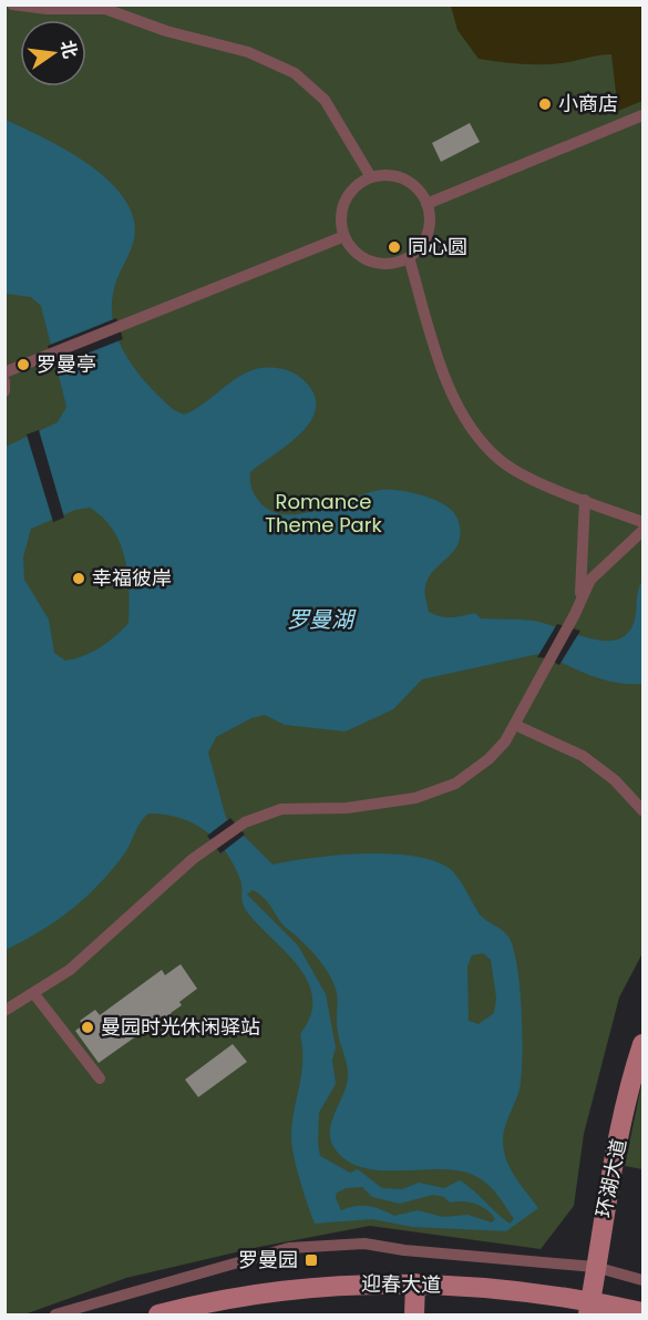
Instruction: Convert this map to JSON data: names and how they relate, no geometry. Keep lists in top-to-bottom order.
{
  "streets": {
    "main road": ["环湖大道", "迎春大道"]
  },
  "crossings": [
    ["环湖大道", "迎春大道"]
  ],
  "water": ["罗曼湖"],
  "parks": ["Romance Theme Park"],
  "places": {
    "other": [
      "小商店",
      "同心圆",
      "罗曼亭",
      "幸福彼岸",
      "曼园时光休闲驿站"
    ],
    "transit": ["罗曼园"]
  },
  "north": "right"
}
